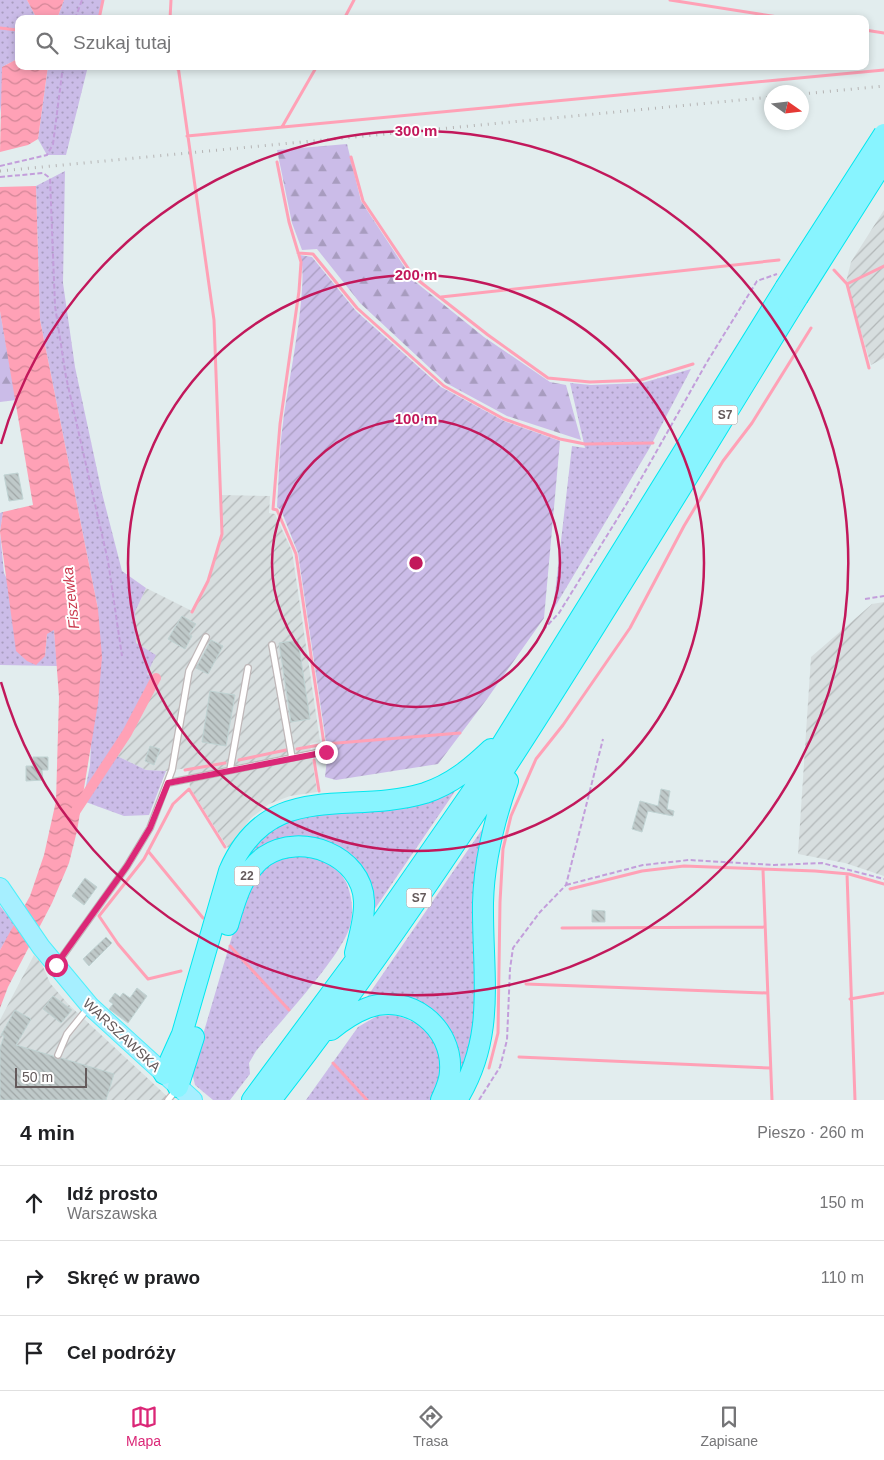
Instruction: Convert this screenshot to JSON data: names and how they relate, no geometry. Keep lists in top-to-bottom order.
{
  "streets": {
    "highway": ["S7", "22"],
    "main road": ["WARSZAWSKA"]
  },
  "crossings": [
    ["S7", "22"],
    ["22", "WARSZAWSKA"]
  ],
  "water": ["Fiszewka"],
  "scale_bar": "50 m",
  "north": "right",
  "page": {
    "search": "Szukaj tutaj",
    "scale": "50 m",
    "heading": ["4 min", "Pieszo · 260 m"],
    "list": [
      ["Idź prosto", "Warszawska", "150 m"],
      ["Skręć w prawo", "110 m"],
      "Cel podróży"
    ],
    "nav": ["Mapa", "Trasa", "Zapisane"]
  },
  "rings": ["300 m", "200 m", "100 m"]
}
